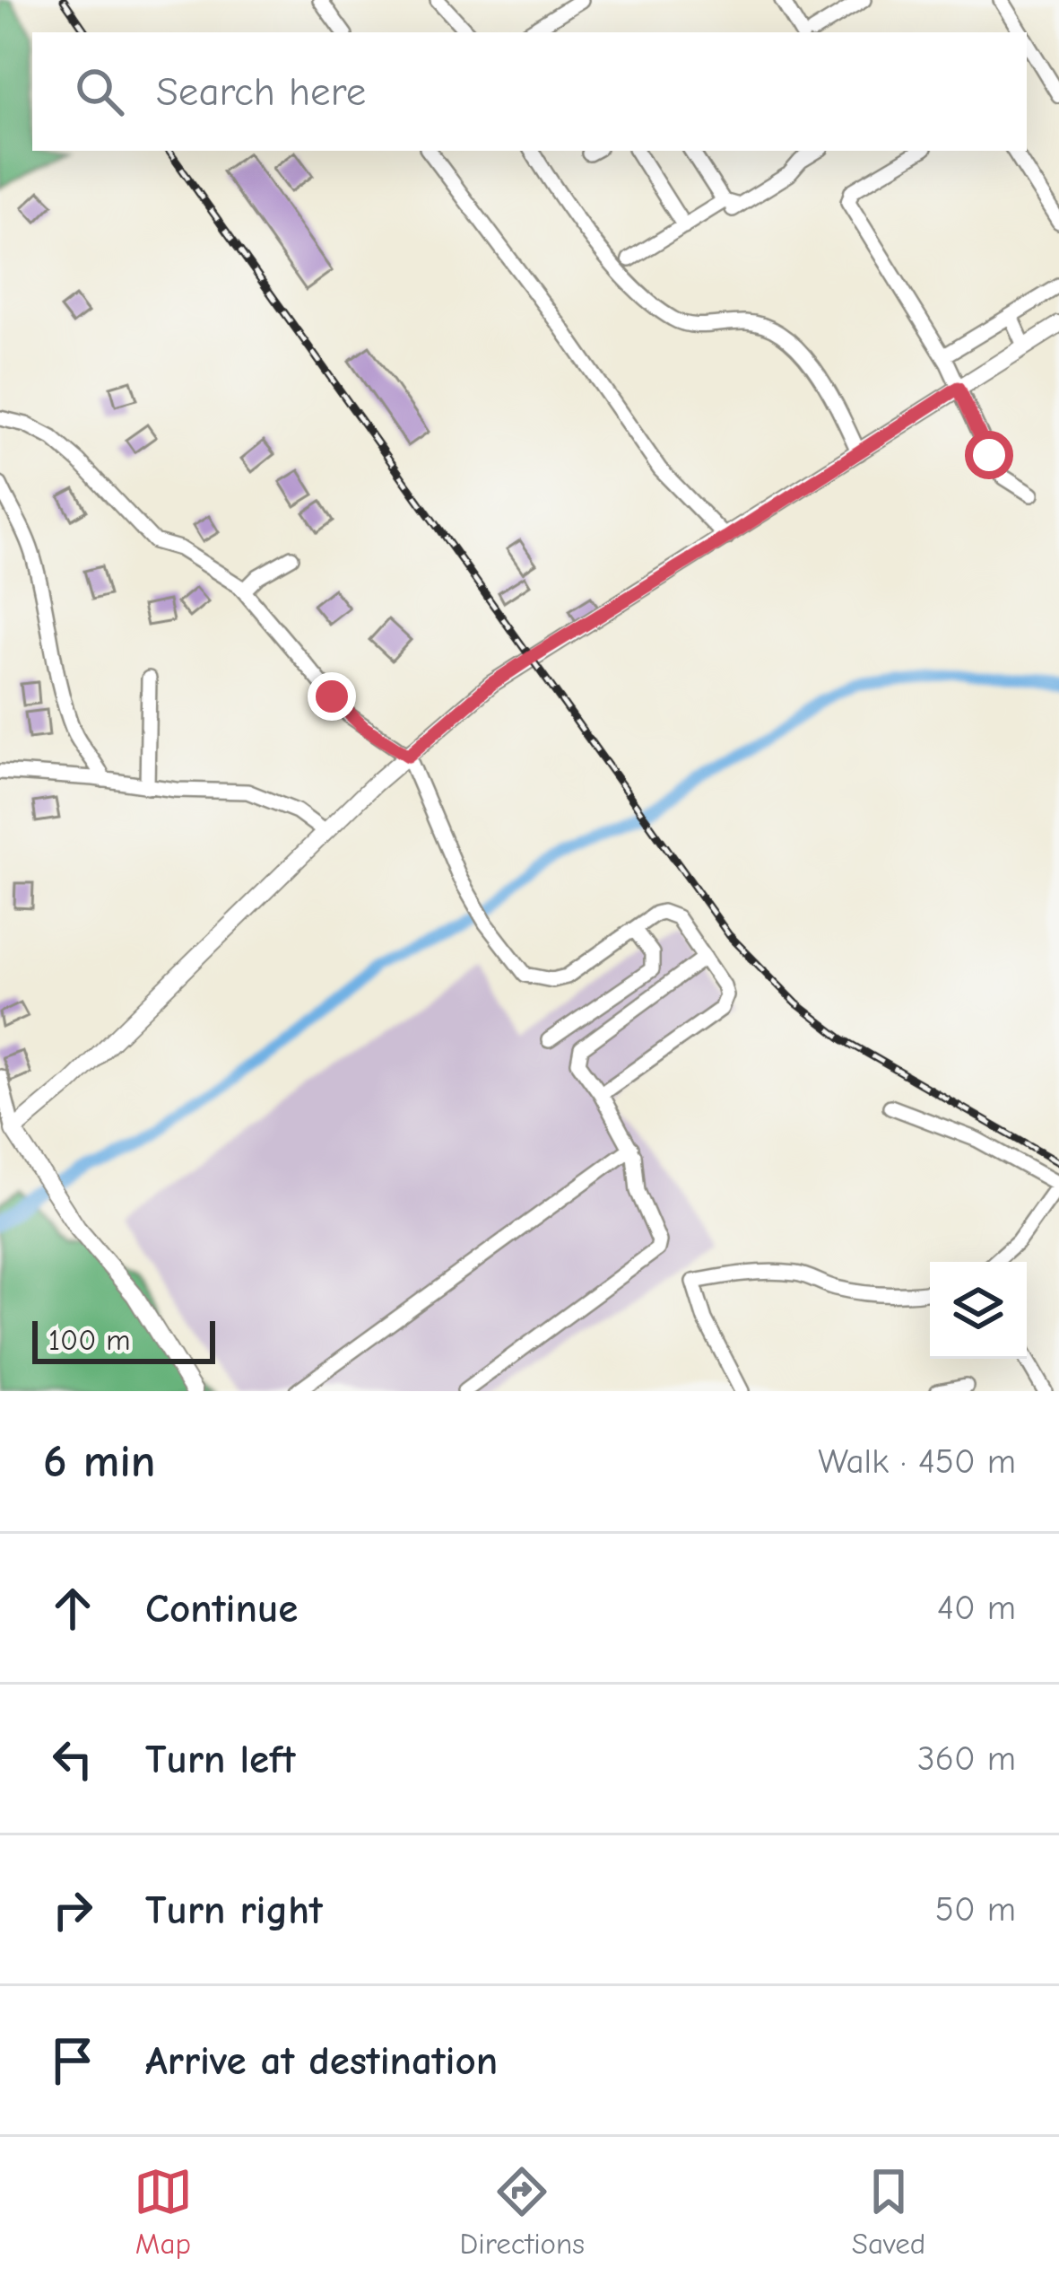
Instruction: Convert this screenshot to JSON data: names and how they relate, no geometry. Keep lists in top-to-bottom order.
{
  "scale_bar": "100 m",
  "page": {
    "search": "Search here",
    "scale": "100 m",
    "heading": ["6 min", "Walk · 450 m"],
    "list": [
      ["Continue", "40 m"],
      ["Turn left", "360 m"],
      ["Turn right", "50 m"],
      "Arrive at destination"
    ],
    "nav": ["Map", "Directions", "Saved"]
  }
}
